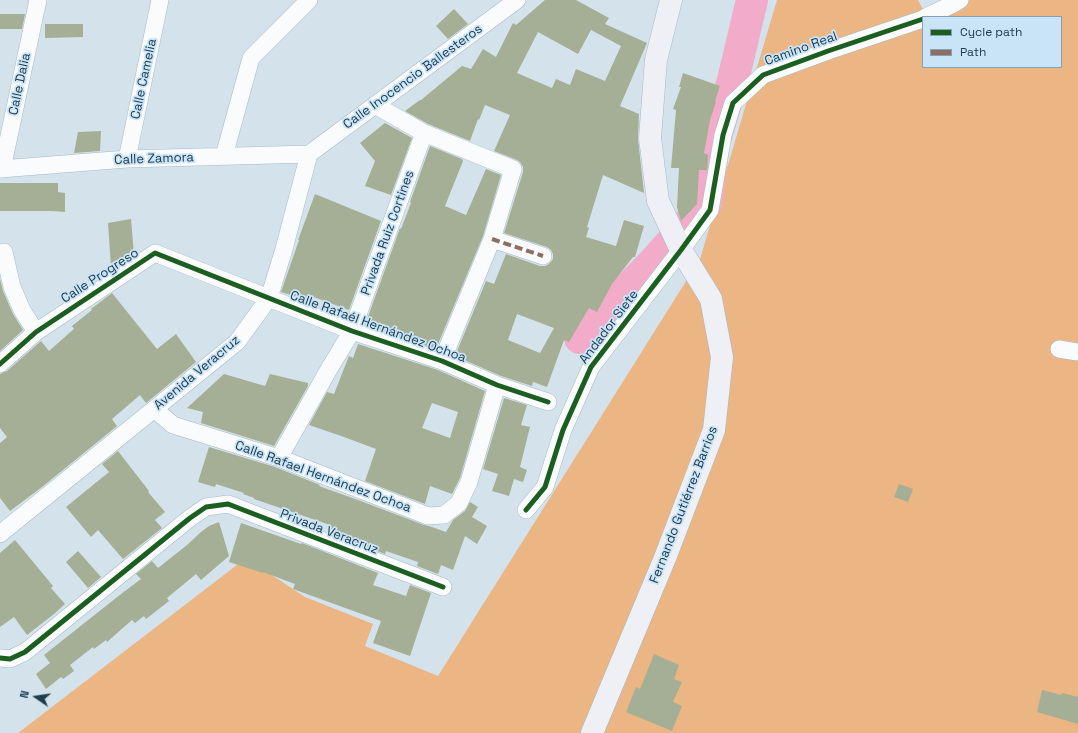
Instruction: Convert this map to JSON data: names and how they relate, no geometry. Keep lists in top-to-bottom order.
{
  "streets": {
    "main road": ["Fernando Gutiérrez Barrios"],
    "street": [
      "Camino Real",
      "Calle Inocencio Ballesteros",
      "Calle Camelia",
      "Calle Dalia",
      "Calle Zamora",
      "Privada Ruiz Cortines",
      "Calle Progreso",
      "Calle Rafaél Hernández Ochoa",
      "Andador Siete",
      "Avenida Veracruz",
      "Calle Rafael Hernández Ochoa",
      "Privada Veracruz"
    ]
  },
  "crossings": [
    ["Camino Real", "Andador Siete"],
    ["Camino Real", "Fernando Gutiérrez Barrios"],
    ["Calle Inocencio Ballesteros", "Calle Zamora"],
    ["Calle Inocencio Ballesteros", "Avenida Veracruz"],
    ["Calle Camelia", "Calle Zamora"],
    ["Calle Dalia", "Calle Zamora"],
    ["Calle Zamora", "Avenida Veracruz"],
    ["Privada Ruiz Cortines", "Calle Rafaél Hernández Ochoa"],
    ["Privada Ruiz Cortines", "Calle Rafael Hernández Ochoa"],
    ["Calle Progreso", "Calle Rafaél Hernández Ochoa"],
    ["Calle Progreso", "Avenida Veracruz"],
    ["Calle Rafaél Hernández Ochoa", "Avenida Veracruz"],
    ["Calle Rafaél Hernández Ochoa", "Calle Rafael Hernández Ochoa"],
    ["Andador Siete", "Fernando Gutiérrez Barrios"],
    ["Avenida Veracruz", "Calle Rafael Hernández Ochoa"]
  ],
  "legend": ["Cycle path", "Path"],
  "north": "left"
}
